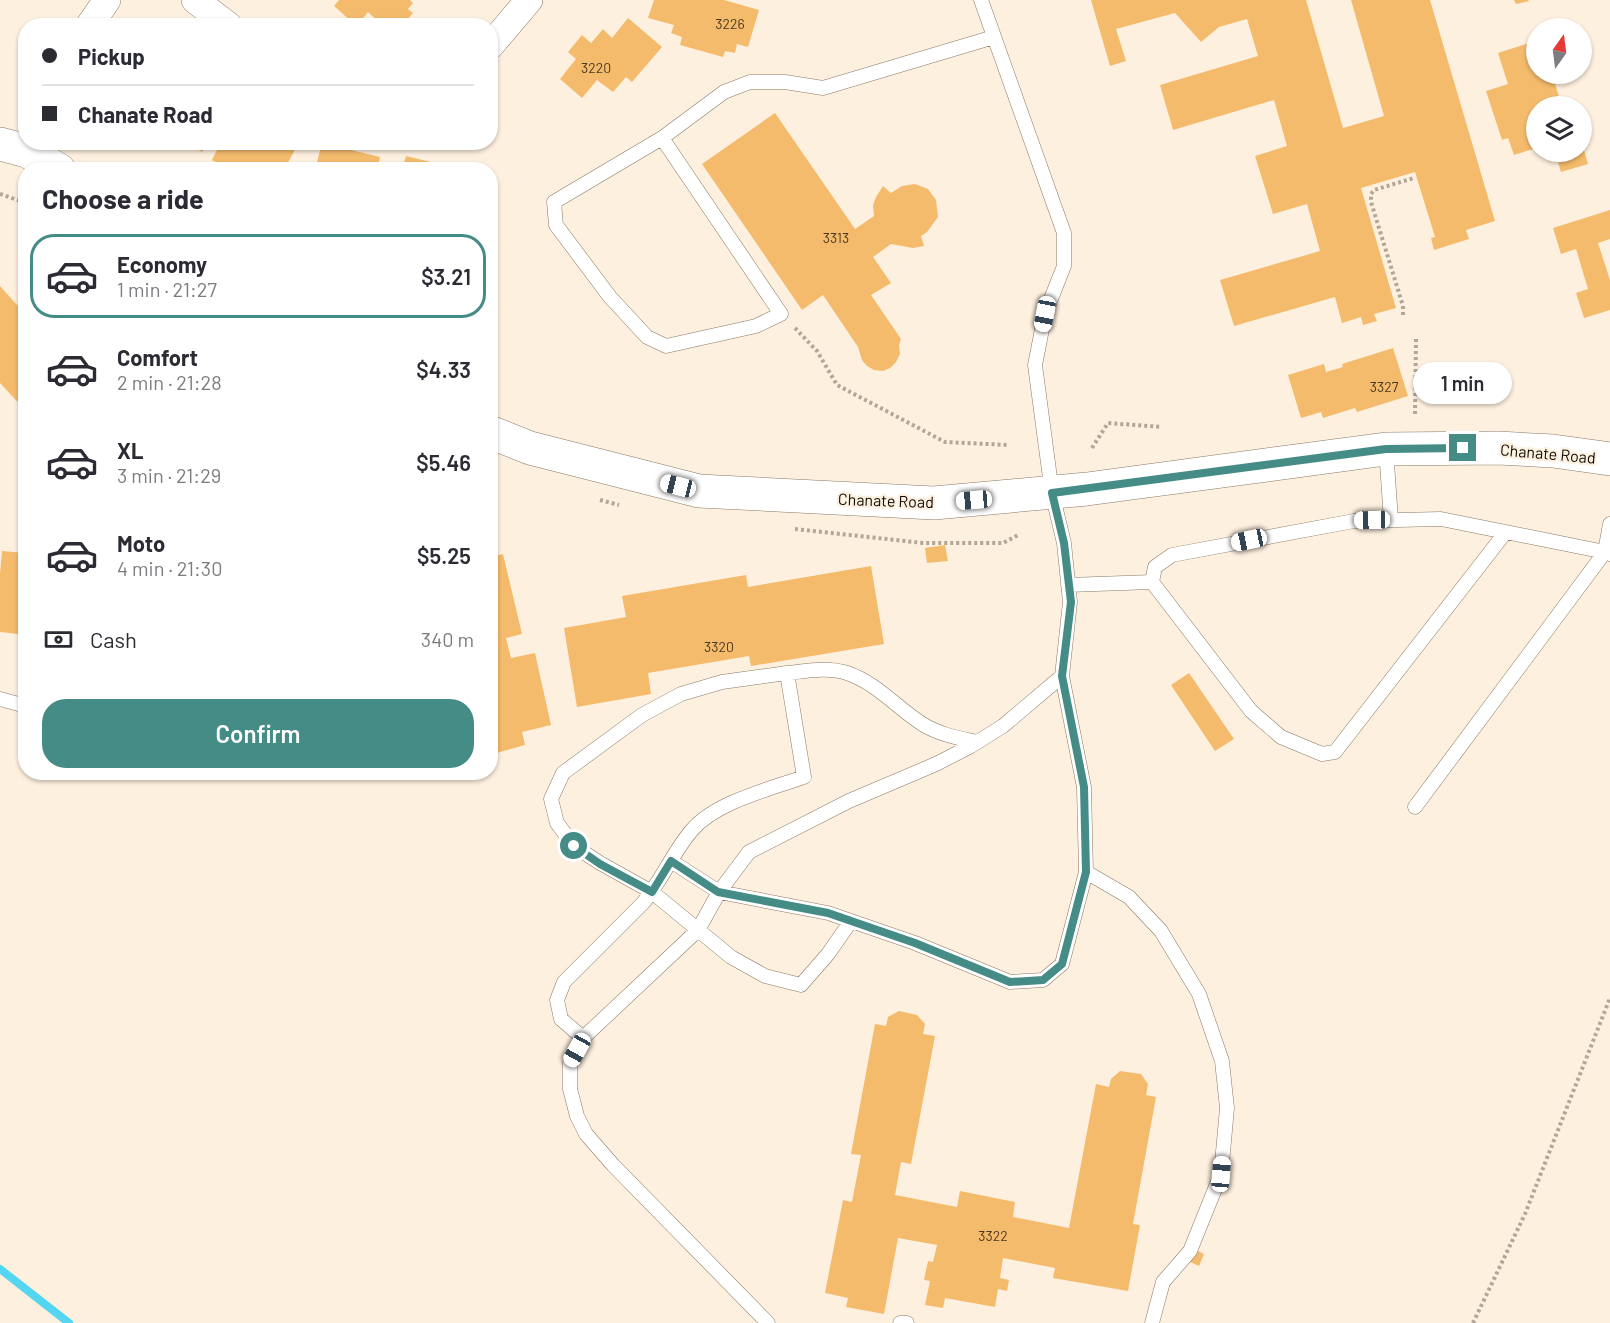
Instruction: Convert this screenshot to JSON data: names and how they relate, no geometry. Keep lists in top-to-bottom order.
{
  "streets": {
    "street": ["Chanate Road"]
  },
  "house_numbers": [
    "3226",
    "3220",
    "3313",
    "3327",
    "3320",
    "3322"
  ],
  "north": "top",
  "page": {
    "banner": ["Pickup", "Chanate Road"],
    "heading": "Choose a ride",
    "list": [
      {
        "name": "Economy",
        "note": "1 min · 21:27",
        "value": "$3.21"
      },
      {
        "name": "Comfort",
        "note": "2 min · 21:28",
        "value": "$4.33"
      },
      {
        "name": "XL",
        "note": "3 min · 21:29",
        "value": "$5.46"
      },
      {
        "name": "Moto",
        "note": "4 min · 21:30",
        "value": "$5.25"
      }
    ],
    "bubble": "1 min",
    "pay": ["Cash", "340 m"],
    "buttons": "Confirm"
  }
}
